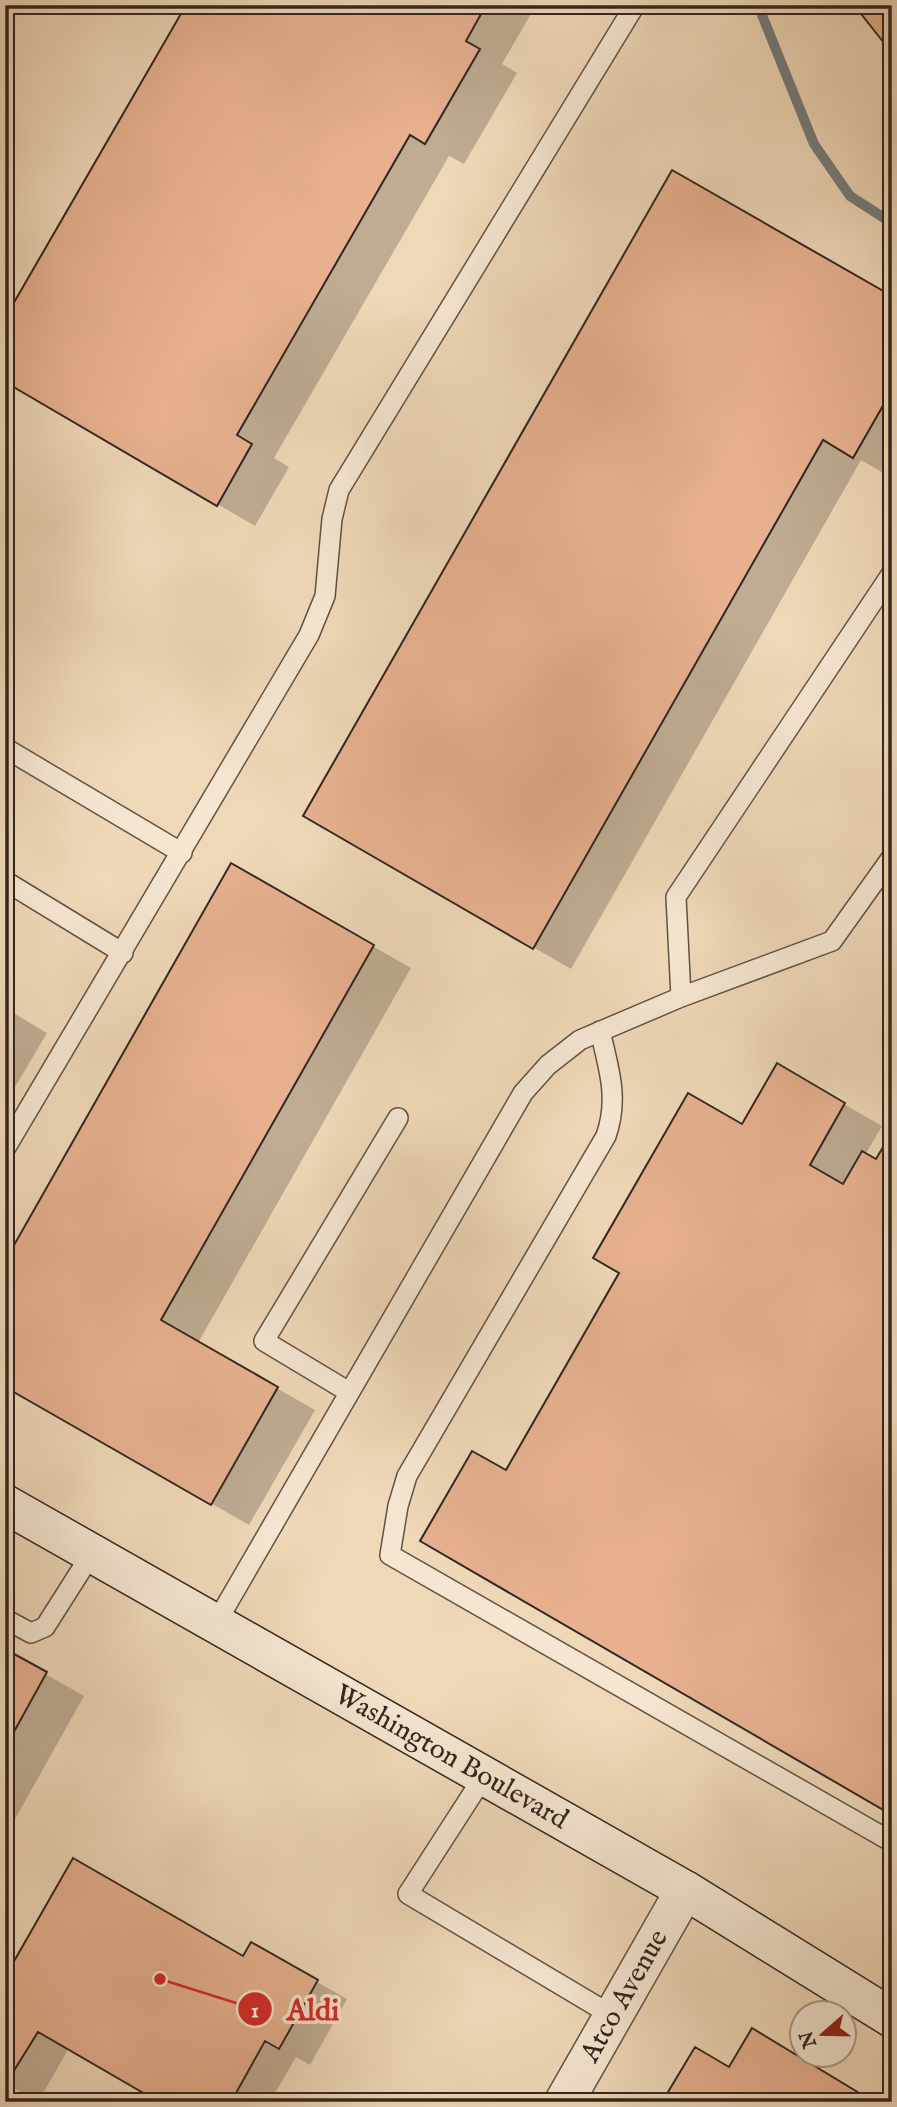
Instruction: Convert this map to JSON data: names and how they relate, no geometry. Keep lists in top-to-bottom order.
{
  "streets": {
    "main road": ["Washington Boulevard", "Atco Avenue"]
  },
  "crossings": [
    ["Washington Boulevard", "Atco Avenue"]
  ],
  "places": ["Aldi"],
  "north": "left"
}
